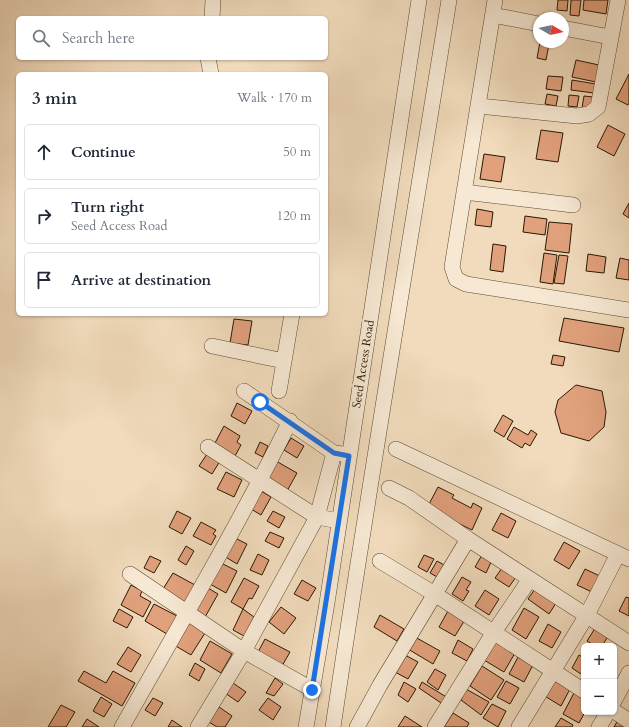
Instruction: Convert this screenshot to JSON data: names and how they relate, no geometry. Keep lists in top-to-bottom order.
{
  "streets": {
    "street": ["Seed Access Road"]
  },
  "north": "right",
  "page": {
    "search": "Search here",
    "heading": ["3 min", "Walk · 170 m"],
    "list": [
      ["Continue", "50 m"],
      ["Turn right", "Seed Access Road", "120 m"],
      "Arrive at destination"
    ],
    "map_buttons": ["+", "−"]
  }
}
